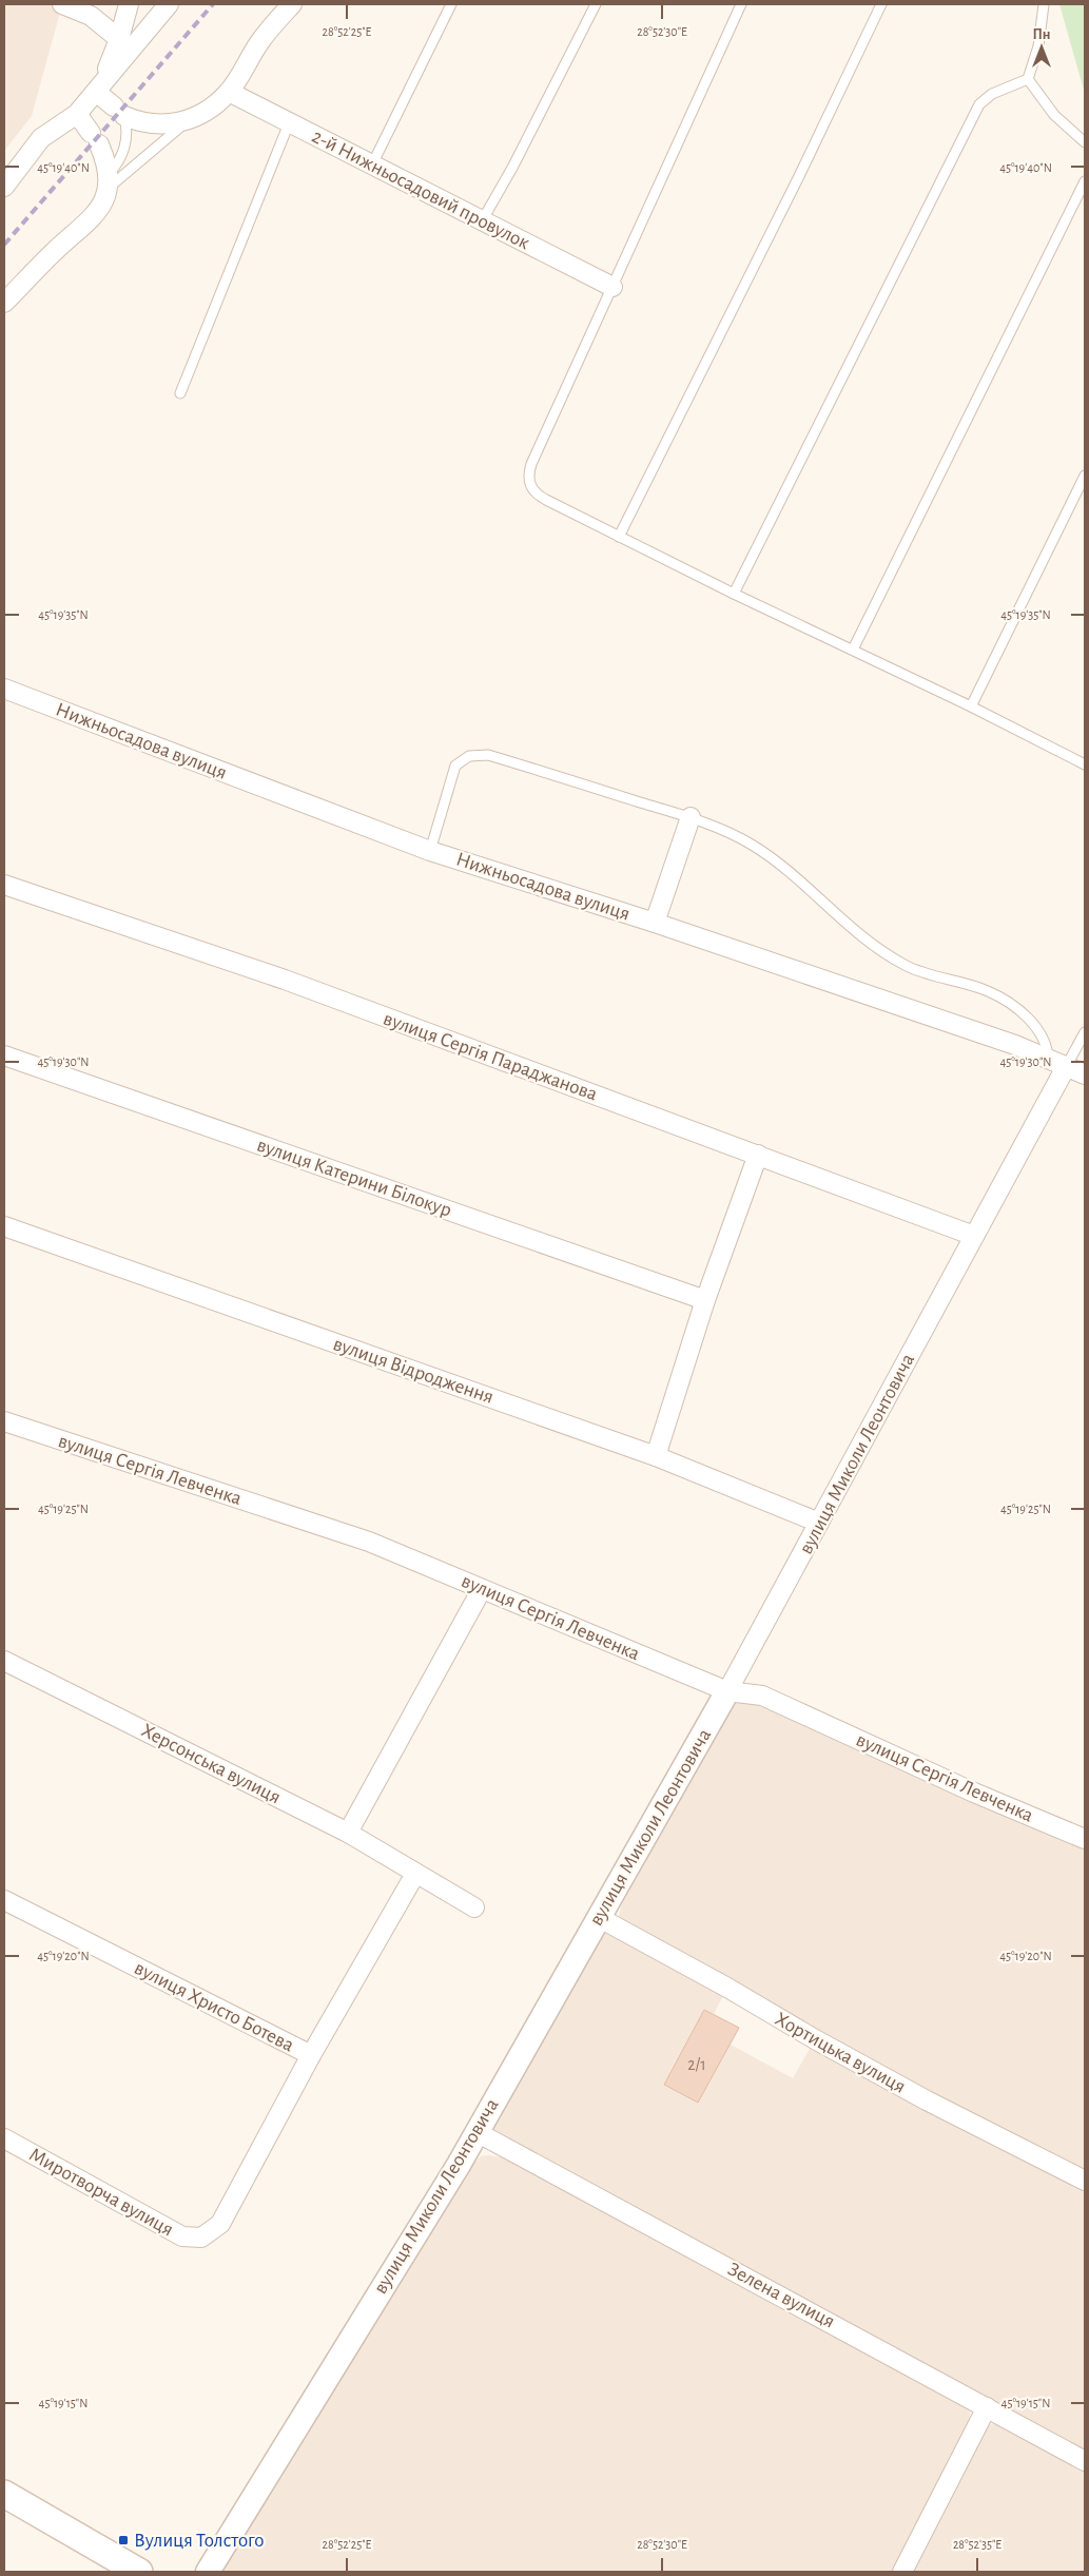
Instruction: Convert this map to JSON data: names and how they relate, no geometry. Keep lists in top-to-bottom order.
{
  "streets": {
    "street": [
      "2-й Нижньосадовий провулок",
      "Нижньосадова вулиця",
      "вулиця Сергія Параджанова",
      "вулиця Катерини Білокур",
      "вулиця Відродження",
      "вулиця Миколи Леонтовича",
      "вулиця Сергія Левченка",
      "Херсонська вулиця",
      "вулиця Христо Ботева",
      "Хортицька вулиця",
      "Миротворча вулиця",
      "Зелена вулиця"
    ]
  },
  "crossings": [
    ["Нижньосадова вулиця", "вулиця Миколи Леонтовича"],
    ["вулиця Сергія Параджанова", "вулиця Миколи Леонтовича"],
    ["вулиця Відродження", "вулиця Миколи Леонтовича"],
    ["вулиця Миколи Леонтовича", "вулиця Сергія Левченка"],
    ["вулиця Миколи Леонтовича", "Хортицька вулиця"],
    ["вулиця Миколи Леонтовича", "Зелена вулиця"],
    ["вулиця Христо Ботева", "Миротворча вулиця"]
  ],
  "places": {
    "transit": ["Вулиця Толстого"]
  },
  "house_numbers": ["2/1"],
  "north": "top",
  "coordinates": [
    "28°52'25\"E",
    "28°52'30\"E",
    "45°19'40\"N",
    "45°19'35\"N",
    "45°19'30\"N",
    "45°19'25\"N",
    "45°19'20\"N",
    "45°19'15\"N",
    "28°52'35\"E"
  ]
}
